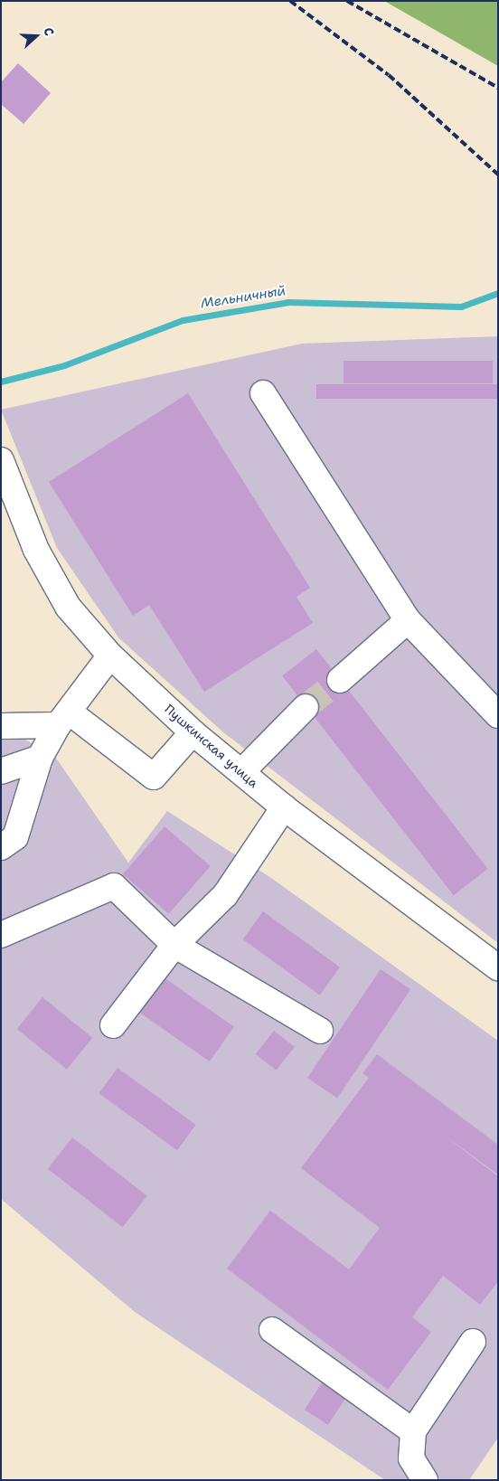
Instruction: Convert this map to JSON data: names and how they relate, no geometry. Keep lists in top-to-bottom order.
{
  "streets": {
    "street": ["Пушкинская улица"]
  },
  "water": ["Мельничный"],
  "north": "right"
}
